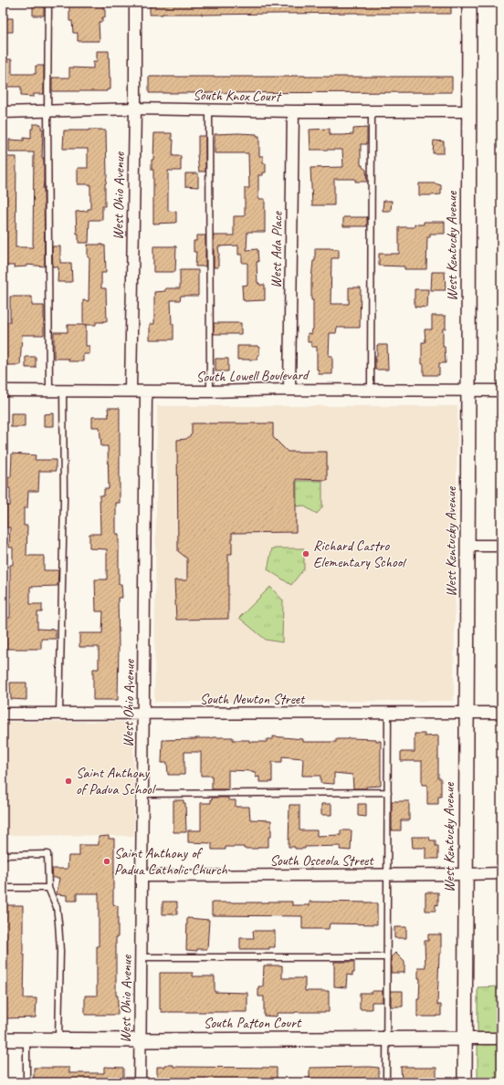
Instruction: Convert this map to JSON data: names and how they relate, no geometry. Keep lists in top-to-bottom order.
{
  "streets": {
    "street": [
      "South Knox Court",
      "West Ohio Avenue",
      "West Kentucky Avenue",
      "West Ada Place",
      "South Lowell Boulevard",
      "South Newton Street",
      "South Osceola Street",
      "South Patton Court"
    ]
  },
  "crossings": [
    ["South Knox Court", "West Ohio Avenue"],
    ["South Knox Court", "West Kentucky Avenue"],
    ["South Knox Court", "West Ada Place"],
    ["West Ohio Avenue", "South Lowell Boulevard"],
    ["West Ohio Avenue", "South Newton Street"],
    ["West Ohio Avenue", "South Osceola Street"],
    ["West Ohio Avenue", "South Patton Court"],
    ["West Kentucky Avenue", "South Lowell Boulevard"],
    ["West Kentucky Avenue", "South Newton Street"],
    ["West Kentucky Avenue", "South Osceola Street"],
    ["West Kentucky Avenue", "South Patton Court"],
    ["West Ada Place", "South Lowell Boulevard"]
  ],
  "places": ["Richard Castro Elementary School", "Saint Anthony of Padua School", "Saint Anthony of Padua Catholic Church"]
}
